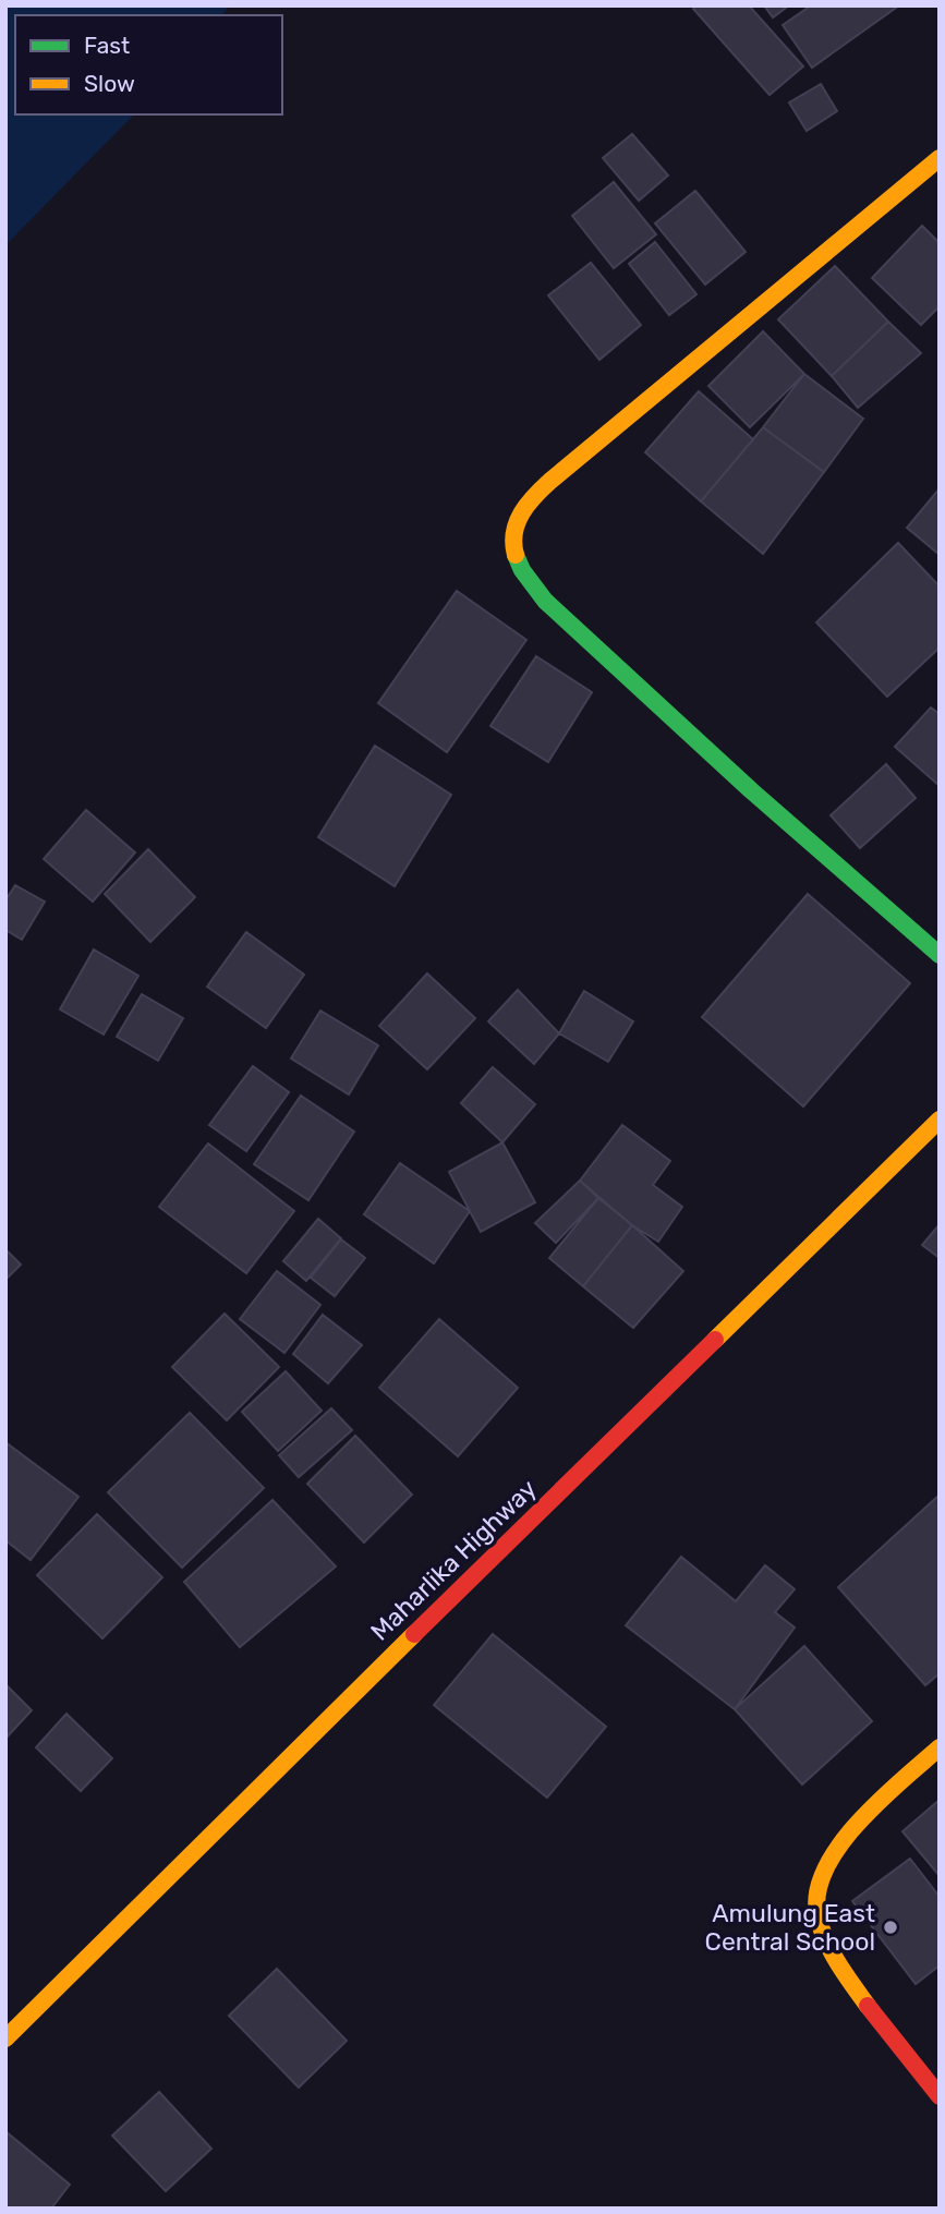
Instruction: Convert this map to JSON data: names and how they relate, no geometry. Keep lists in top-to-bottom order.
{
  "streets": {
    "street": ["Maharlika Highway"]
  },
  "places": ["Amulung East Central School"],
  "legend": ["Fast", "Slow"]
}
